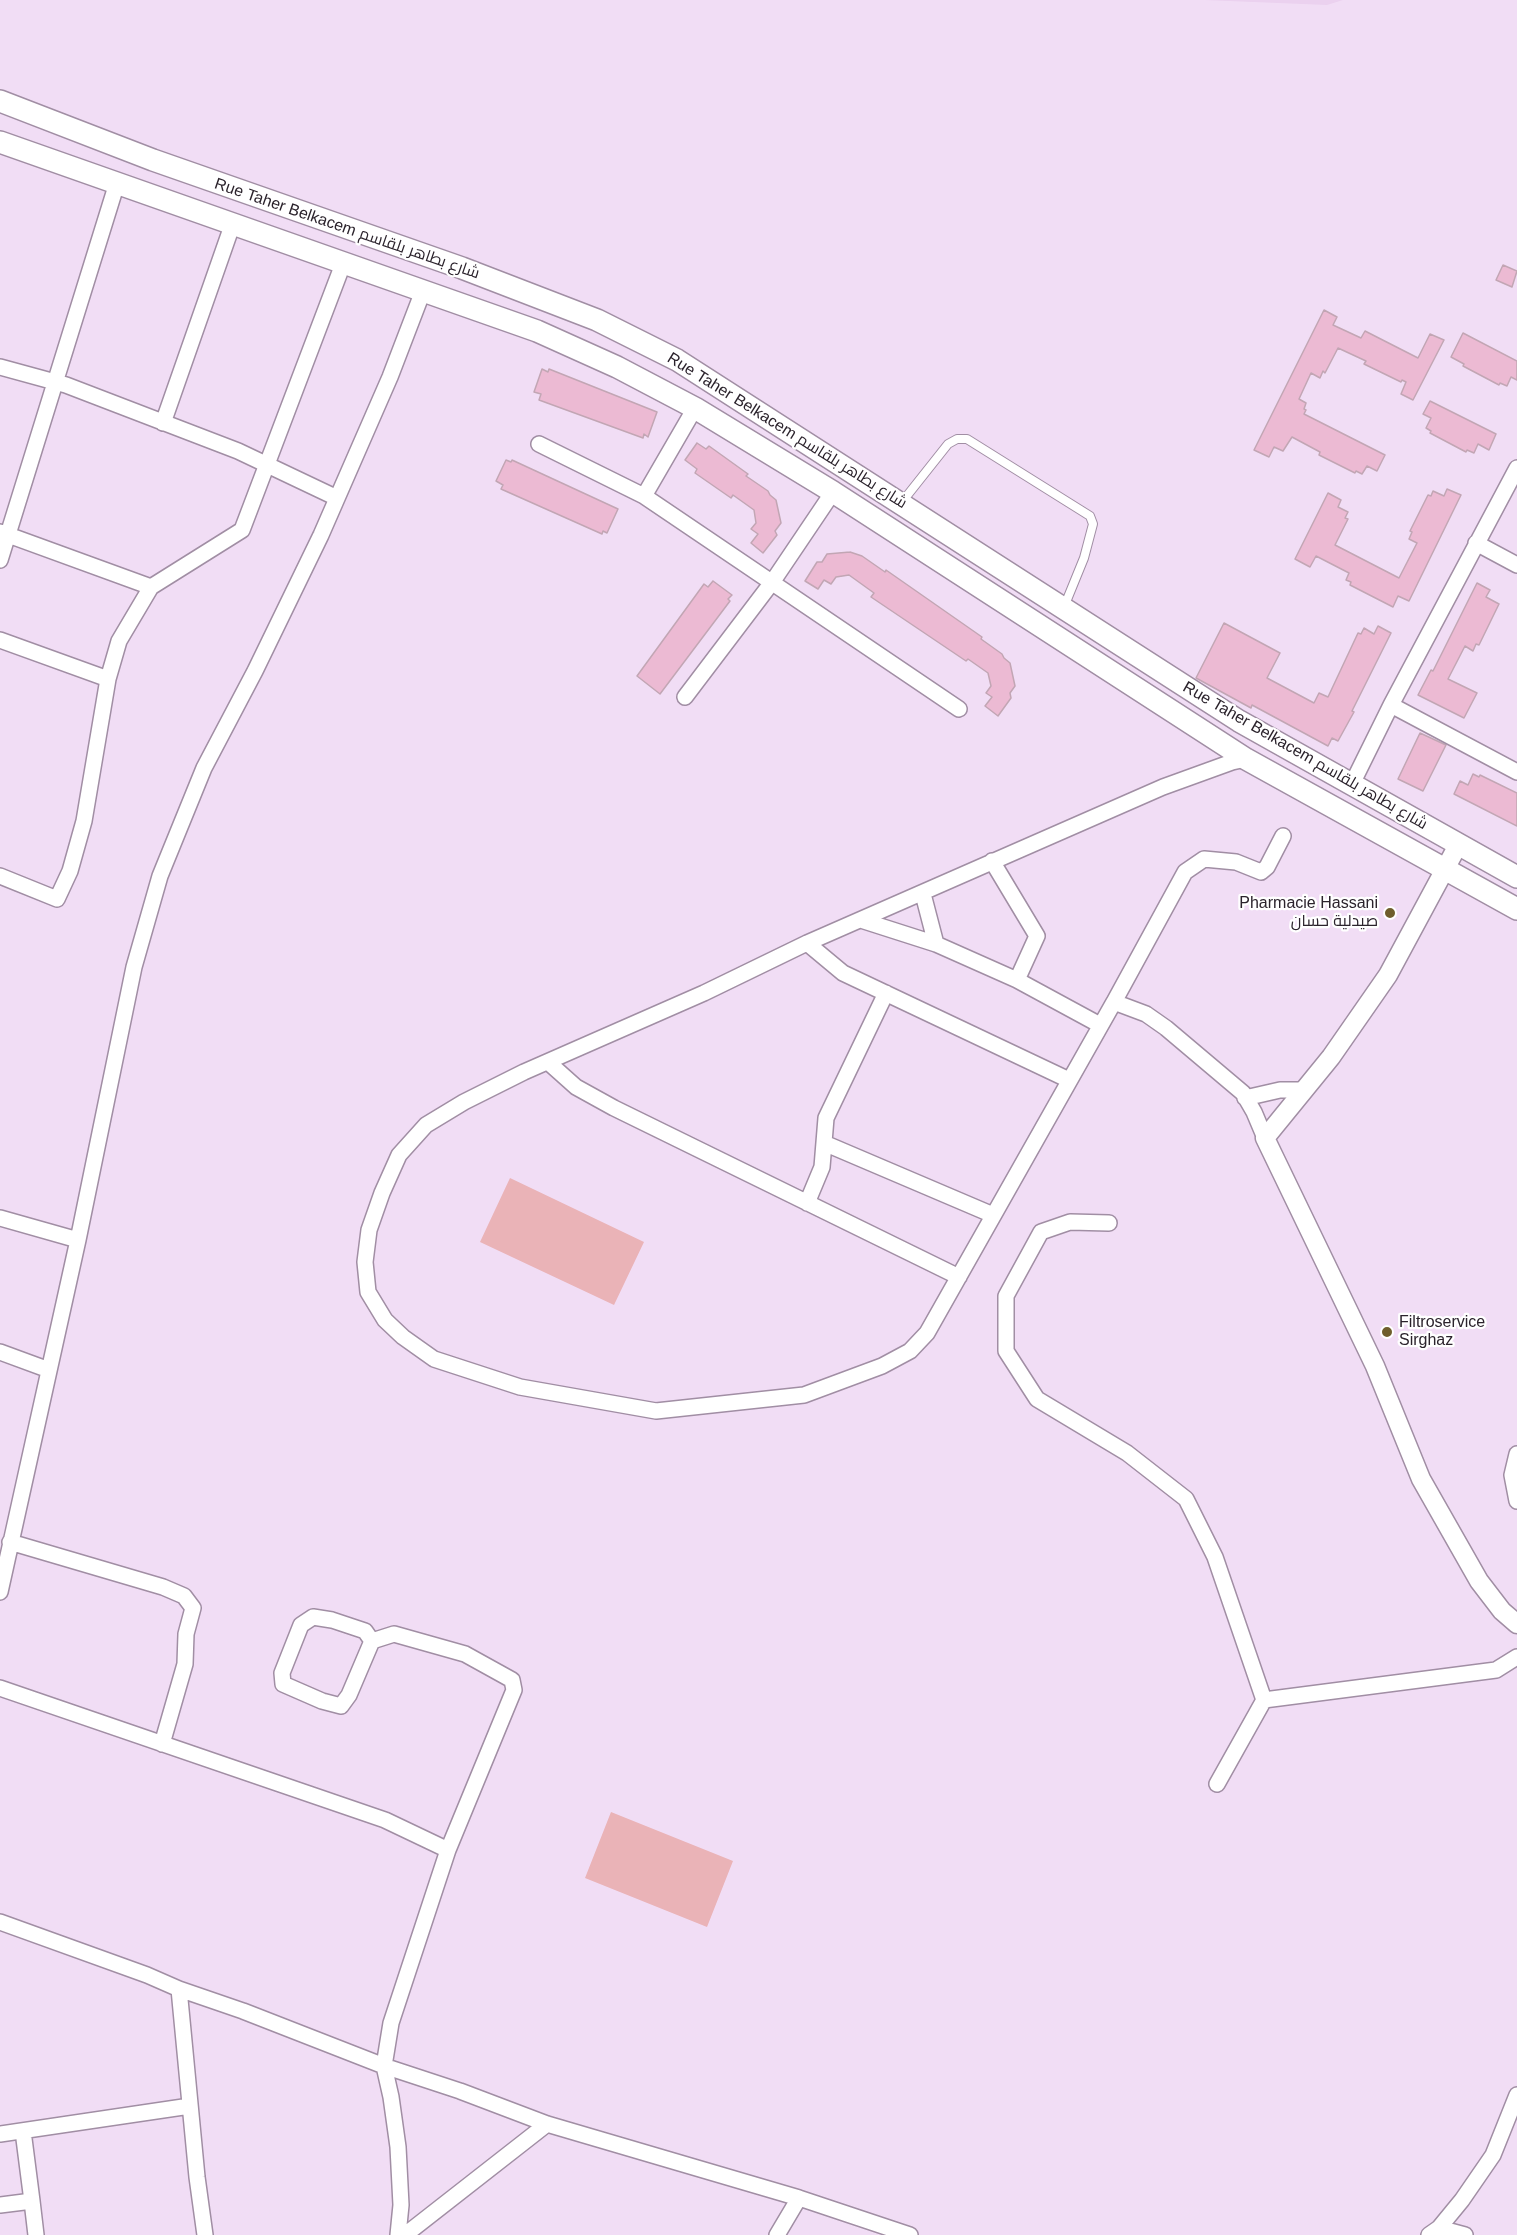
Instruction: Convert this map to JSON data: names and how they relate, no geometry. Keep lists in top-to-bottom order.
{
  "streets": {
    "main road": ["Rue Taher Belkacem شارع بطاهر بلقاسم"]
  },
  "places": ["Pharmacie Hassani صيدلية حسان", "Filtroservice Sirghaz"]
}
